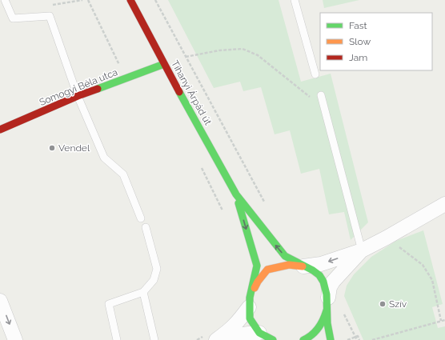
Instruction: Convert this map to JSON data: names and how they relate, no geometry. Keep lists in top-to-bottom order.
{
  "streets": {
    "street": ["Somogyi Béla utca", "Tihanyi Árpád út"]
  },
  "crossings": [
    ["Somogyi Béla utca", "Tihanyi Árpád út"]
  ],
  "places": ["Vendel", "Szív"],
  "legend": ["Fast", "Slow", "Jam"]
}
